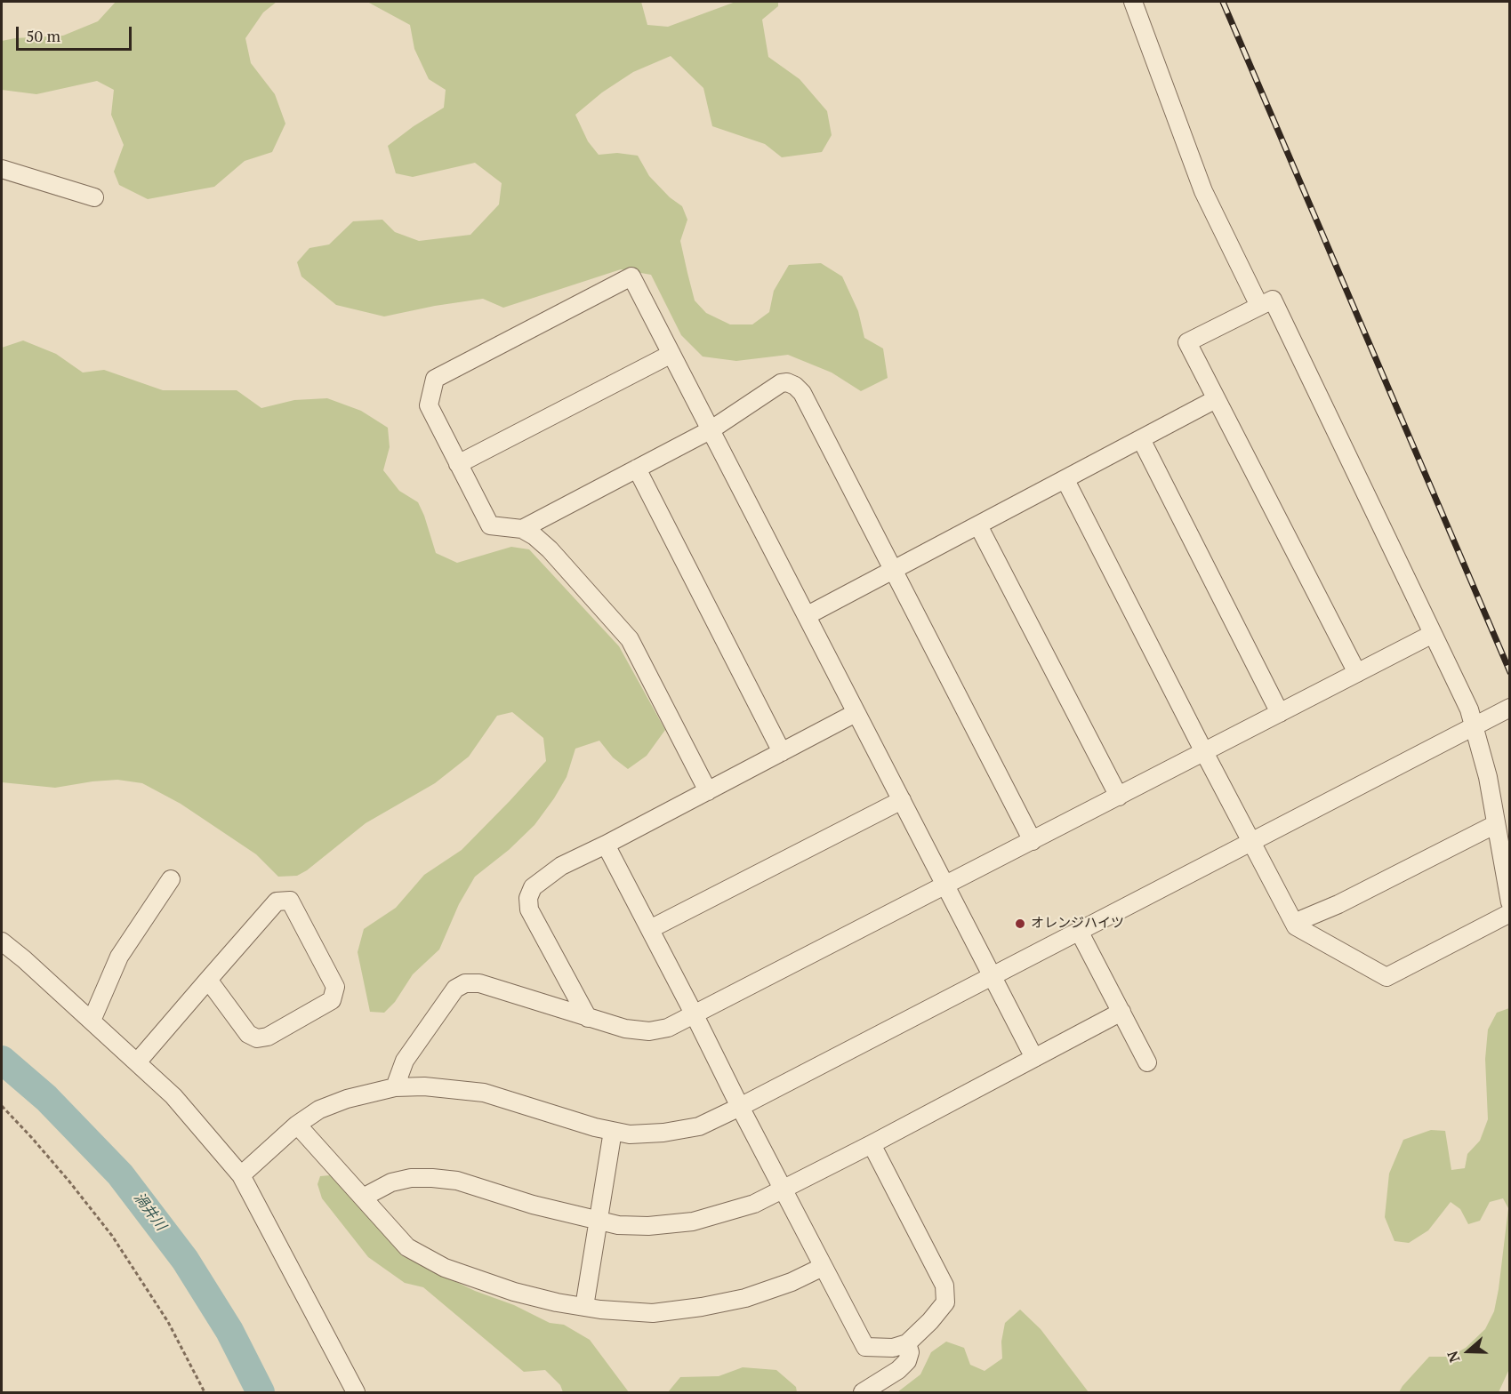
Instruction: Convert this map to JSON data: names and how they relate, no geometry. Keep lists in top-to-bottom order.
{
  "water": ["渦井川"],
  "places": ["オレンジハイツ"],
  "scale_bar": "50 m",
  "north": "left"
}
